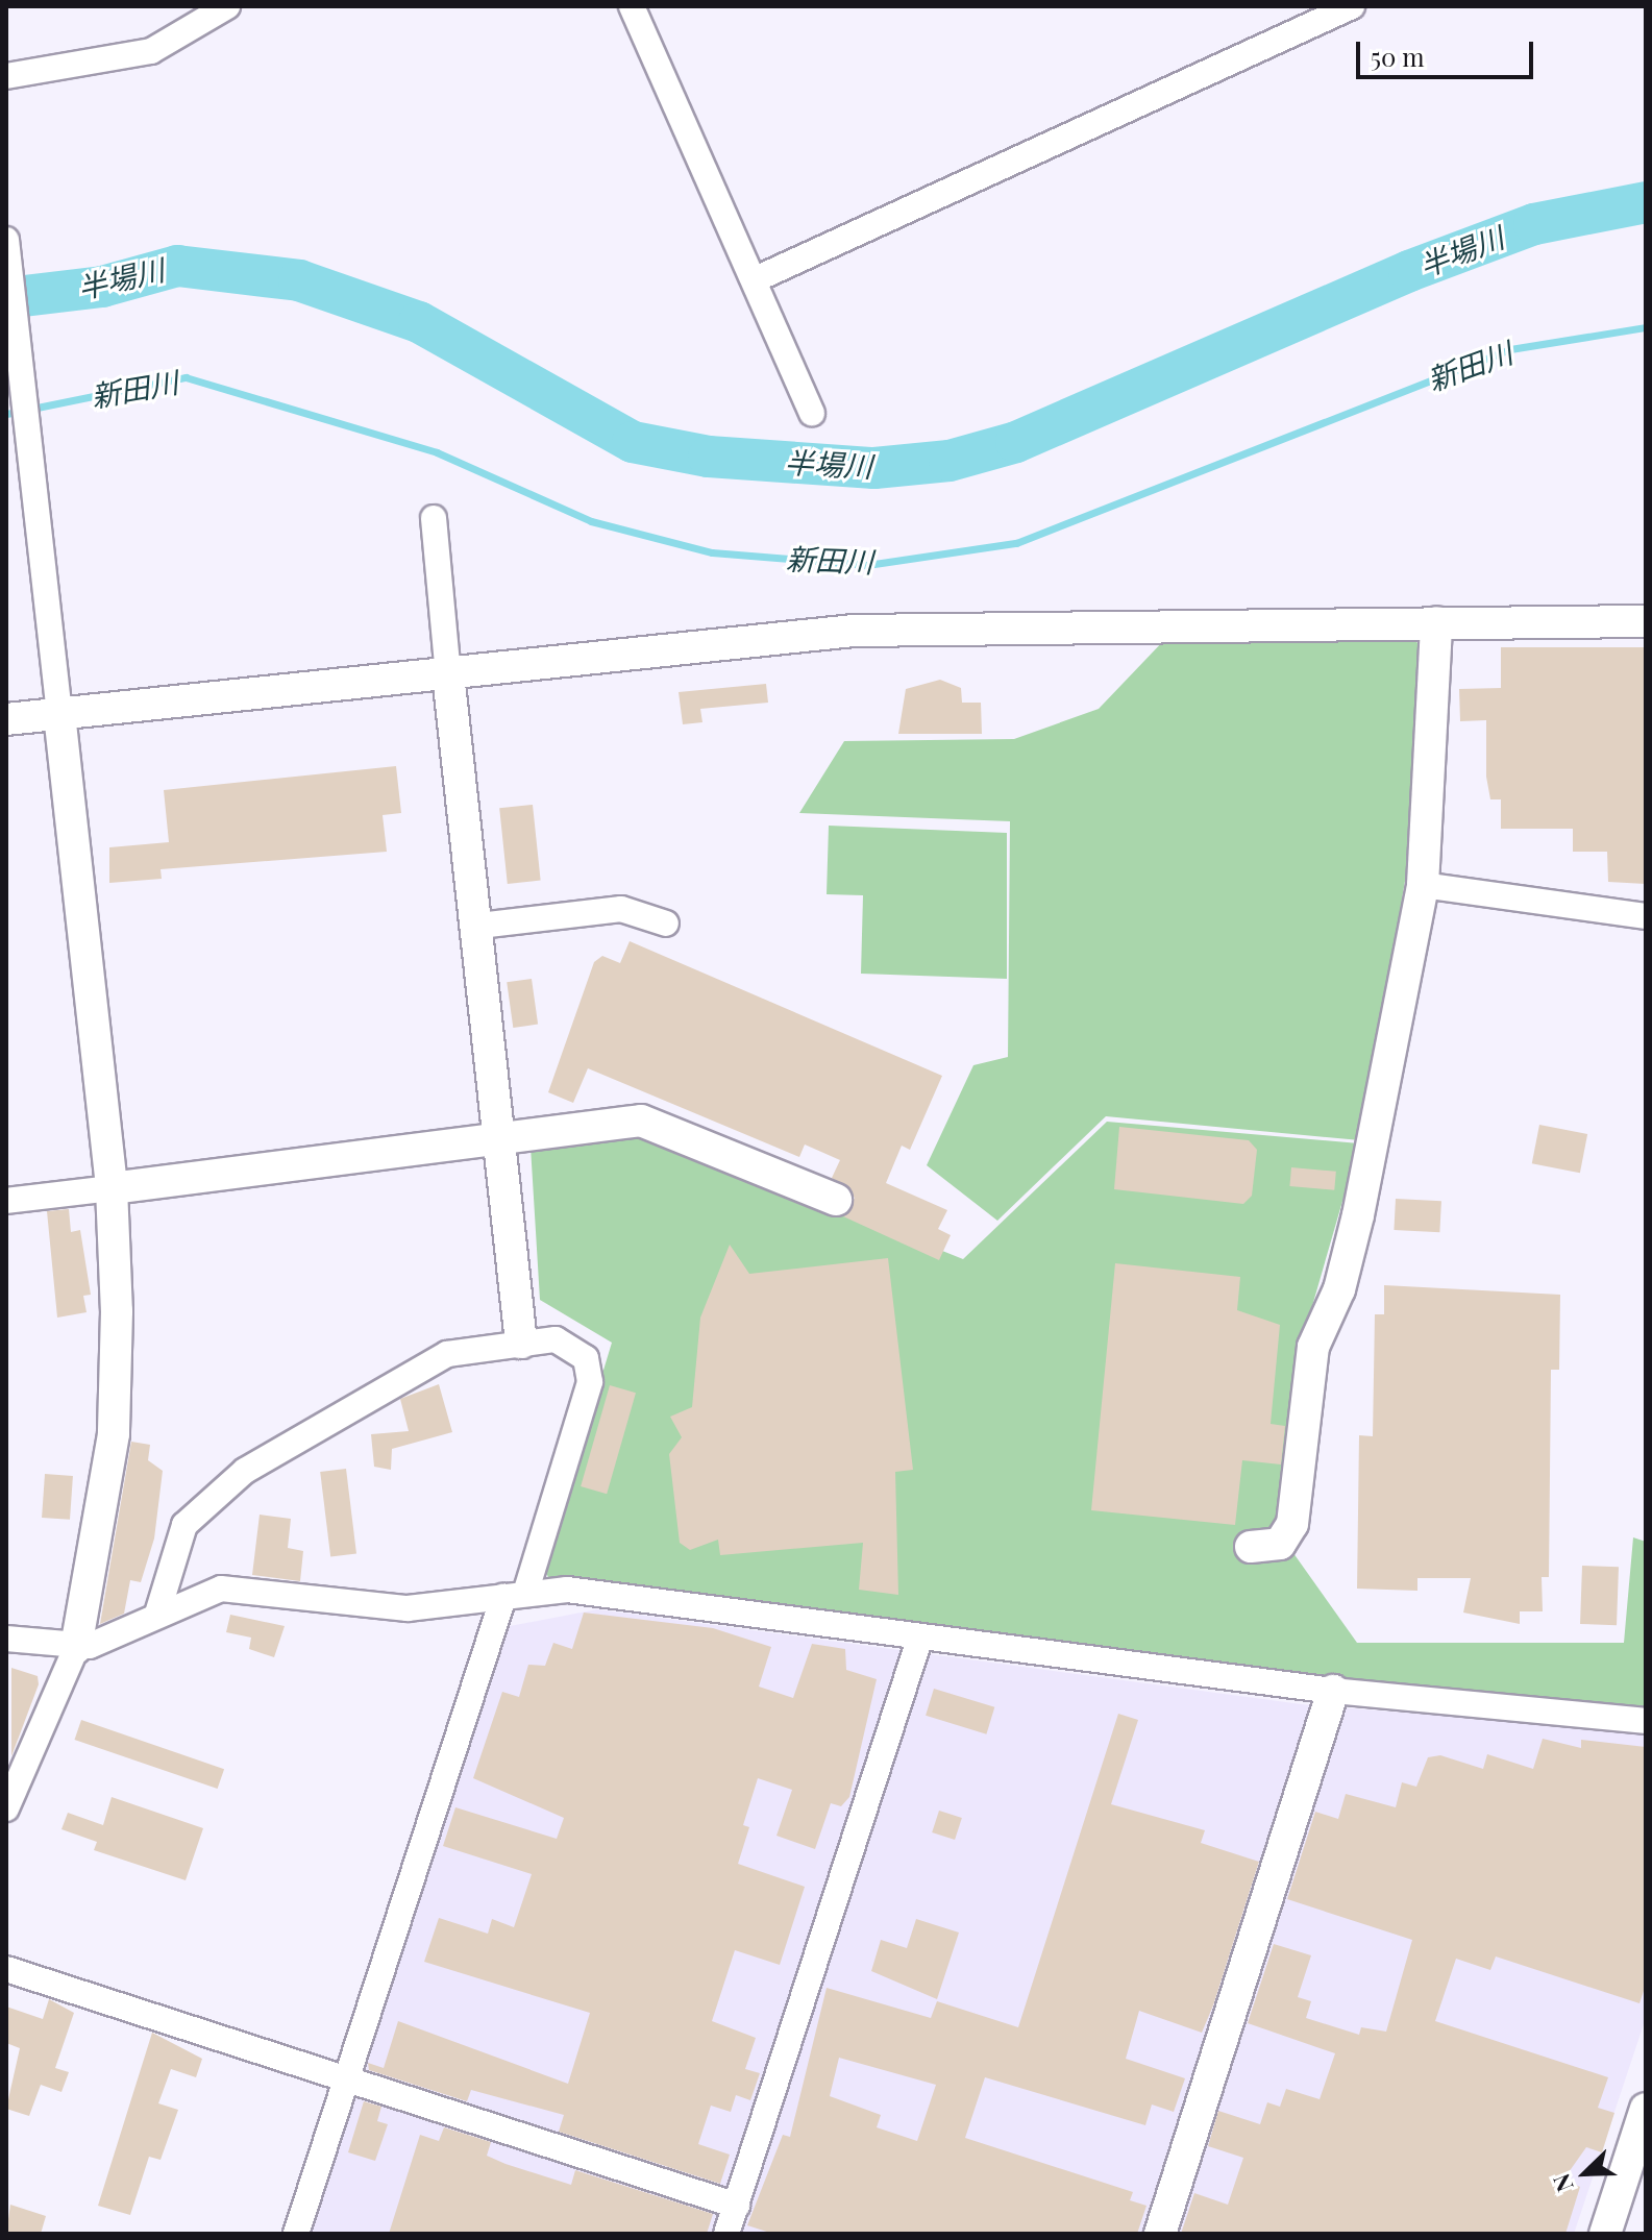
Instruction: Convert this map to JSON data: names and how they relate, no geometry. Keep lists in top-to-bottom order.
{
  "water": ["半場川", "新田川"],
  "scale_bar": "50 m",
  "north": "bottom left"
}
